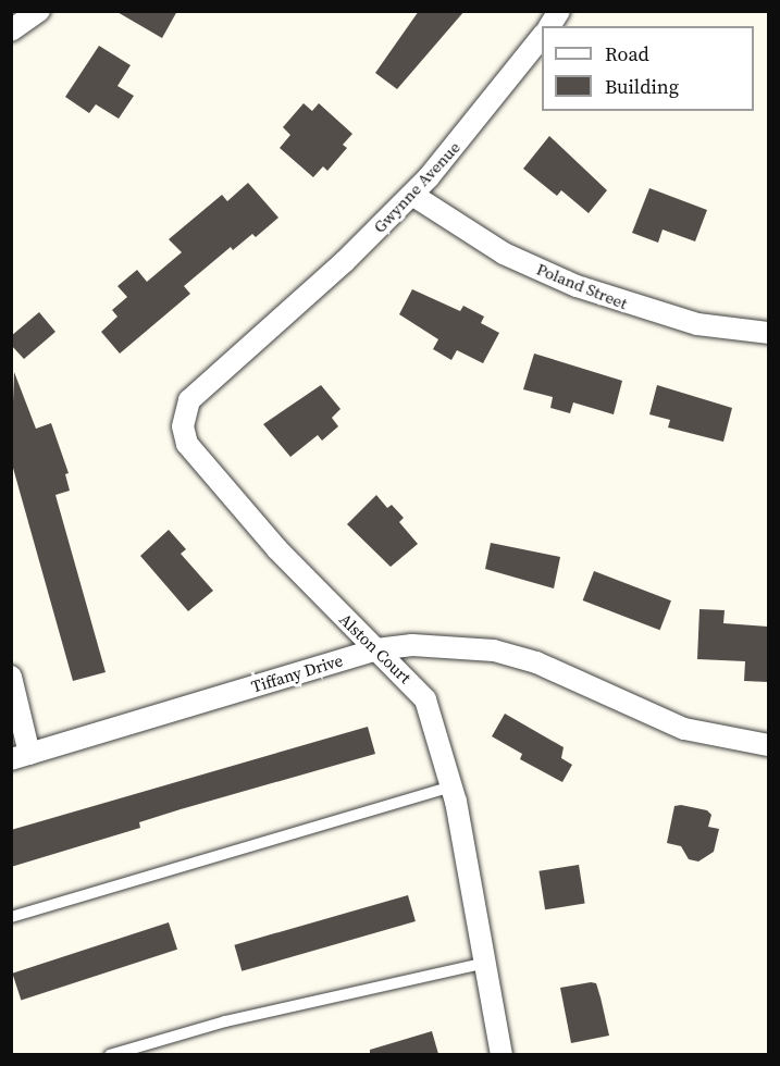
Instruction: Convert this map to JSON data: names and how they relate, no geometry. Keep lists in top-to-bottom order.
{
  "streets": {
    "street": [
      "Gwynne Avenue",
      "Poland Street",
      "Alston Court",
      "Tiffany Drive"
    ]
  },
  "crossings": [
    ["Gwynne Avenue", "Poland Street"],
    ["Gwynne Avenue", "Alston Court"],
    ["Alston Court", "Tiffany Drive"]
  ],
  "legend": ["Road", "Building"]
}
